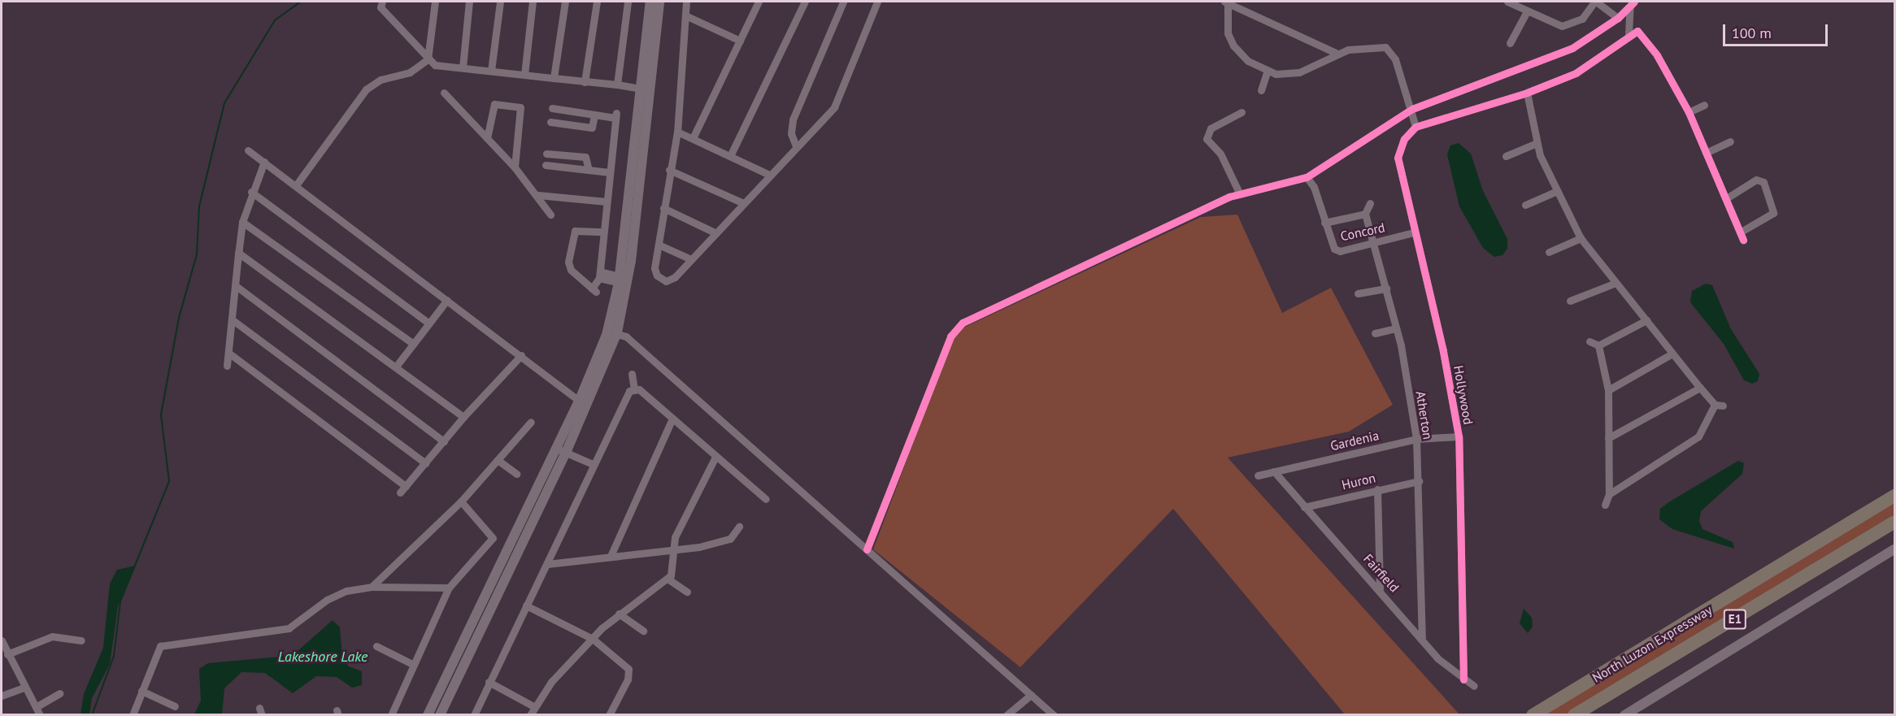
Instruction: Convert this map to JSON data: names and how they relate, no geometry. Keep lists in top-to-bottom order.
{
  "streets": {
    "highway": ["E1", "North Luzon Expressway"],
    "street": [
      "Concord",
      "Hollywood",
      "Atherton",
      "Gardenia",
      "Huron",
      "Fairfield"
    ]
  },
  "crossings": [
    ["Concord", "Hollywood"],
    ["Concord", "Atherton"],
    ["Hollywood", "Gardenia"],
    ["Hollywood", "Fairfield"],
    ["Atherton", "Gardenia"],
    ["Atherton", "Huron"],
    ["Atherton", "Fairfield"],
    ["Gardenia", "Fairfield"],
    ["Huron", "Fairfield"]
  ],
  "water": ["Lakeshore Lake"],
  "scale_bar": "100 m"
}
